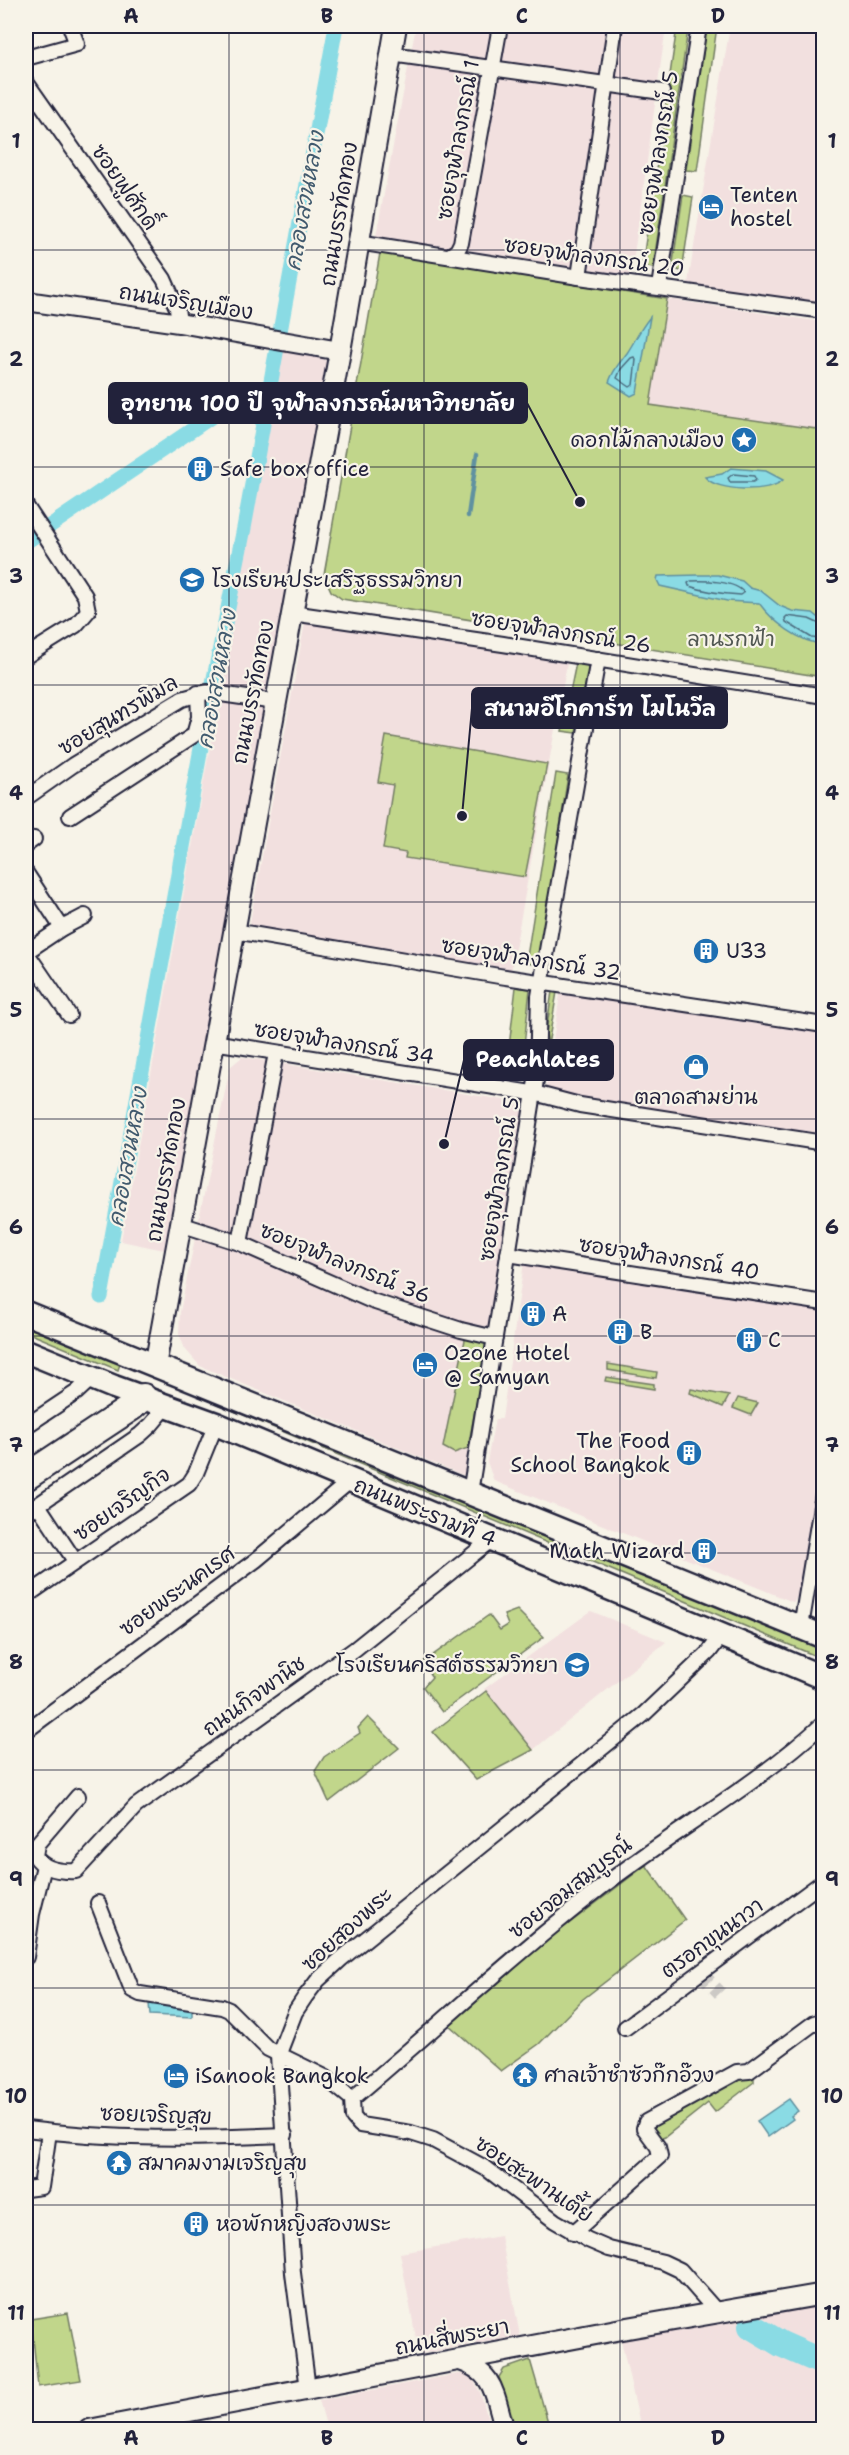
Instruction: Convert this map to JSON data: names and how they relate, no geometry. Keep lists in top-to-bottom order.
{
  "streets": {
    "main road": ["ถนนบรรทัดทอง", "ถนนพระรามที่ 4", "ถนนสี่พระยา"],
    "street": [
      "ซอยจุฬาลงกรณ์ 1",
      "ซอยจุฬาลงกรณ์ 5",
      "ซอยฟูศักดิ์",
      "ซอยจุฬาลงกรณ์ 20",
      "ถนนเจริญเมือง",
      "ซอยจุฬาลงกรณ์ 26",
      "ซอยสุนทรพิมล",
      "ซอยจุฬาลงกรณ์ 32",
      "ซอยจุฬาลงกรณ์ 34",
      "ซอยจุฬาลงกรณ์ 40",
      "ซอยจุฬาลงกรณ์ 36",
      "ซอยเจริญกิจ",
      "ซอยพระนคเรศ",
      "ถนนกิจพานิช",
      "ซอยจอมสมบูรณ์",
      "ซอยสองพระ",
      "ตรอกขุนนาวา",
      "ซอยเจริญสุข",
      "ซอยสะพานเตี้ย"
    ]
  },
  "crossings": [
    ["ซอยจุฬาลงกรณ์ 1", "ซอยจุฬาลงกรณ์ 20"],
    ["ซอยจุฬาลงกรณ์ 5", "ซอยจุฬาลงกรณ์ 20"],
    ["ซอยจุฬาลงกรณ์ 5", "ซอยจุฬาลงกรณ์ 26"],
    ["ซอยจุฬาลงกรณ์ 5", "ซอยจุฬาลงกรณ์ 32"],
    ["ซอยจุฬาลงกรณ์ 5", "ซอยจุฬาลงกรณ์ 34"],
    ["ซอยจุฬาลงกรณ์ 5", "ซอยจุฬาลงกรณ์ 40"],
    ["ซอยจุฬาลงกรณ์ 5", "ซอยจุฬาลงกรณ์ 36"],
    ["ซอยจุฬาลงกรณ์ 5", "ถนนพระรามที่ 4"],
    ["ซอยฟูศักดิ์", "ถนนเจริญเมือง"],
    ["ถนนบรรทัดทอง", "ซอยจุฬาลงกรณ์ 20"],
    ["ถนนบรรทัดทอง", "ถนนเจริญเมือง"],
    ["ถนนบรรทัดทอง", "ซอยจุฬาลงกรณ์ 26"],
    ["ถนนบรรทัดทอง", "ซอยสุนทรพิมล"],
    ["ถนนบรรทัดทอง", "ซอยจุฬาลงกรณ์ 32"],
    ["ถนนบรรทัดทอง", "ซอยจุฬาลงกรณ์ 34"],
    ["ถนนบรรทัดทอง", "ซอยจุฬาลงกรณ์ 36"],
    ["ถนนบรรทัดทอง", "ถนนพระรามที่ 4"],
    ["ซอยเจริญกิจ", "ถนนพระรามที่ 4"],
    ["ถนนพระรามที่ 4", "ซอยพระนคเรศ"],
    ["ถนนพระรามที่ 4", "ถนนกิจพานิช"],
    ["ถนนพระรามที่ 4", "ซอยสองพระ"],
    ["ซอยจอมสมบูรณ์", "ซอยสะพานเตี้ย"],
    ["ซอยสองพระ", "ซอยเจริญสุข"],
    ["ซอยสองพระ", "ถนนสี่พระยา"],
    ["ซอยสะพานเตี้ย", "ถนนสี่พระยา"]
  ],
  "water": ["คลองสวนหลวง"],
  "parks": ["ลานรกฟ้า"],
  "places": {
    "hotel": ["Tenten hostel", "Ozone Hotel @ Samyan", "iSanook Bangkok"],
    "place": ["ดอกไม้กลางเมือง"],
    "building": [
      "Safe box office",
      "U33",
      "A",
      "B",
      "C",
      "The Food School Bangkok",
      "Math Wizard",
      "หอพักหญิงสองพระ"
    ],
    "other": ["อุทยาน 100 ปี จุฬาลงกรณ์มหาวิทยาลัย", "สนามอีโกคาร์ท โมโนวีล", "Peachlates"],
    "school or university": ["โรงเรียนประเสริฐธรรมวิทยา", "โรงเรียนคริสต์ธรรมวิทยา"],
    "shop": ["ตลาดสามย่าน"],
    "temple": ["ศาลเจ้าซำซัวก๊กอ๊วง", "สมาคมงามเจริญสุข"]
  },
  "grid": {
    "columns": [
      "A",
      "B",
      "C",
      "D"
    ],
    "rows": [
      "1",
      "2",
      "3",
      "4",
      "5",
      "6",
      "7",
      "8",
      "9",
      "10",
      "11"
    ]
  }
}
